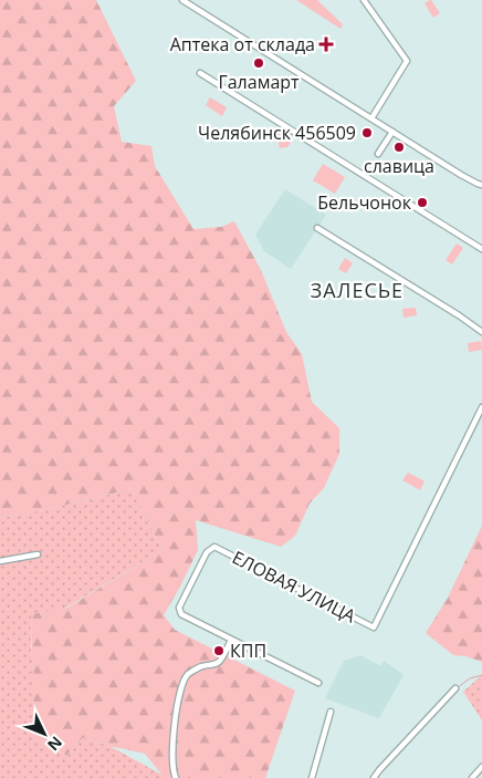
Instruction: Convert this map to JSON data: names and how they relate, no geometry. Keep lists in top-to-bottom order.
{
  "streets": {
    "street": ["ЕЛОВАЯ УЛИЦА"]
  },
  "districts": ["ЗАЛЕСЬЕ"],
  "places": {
    "health": ["Аптека от склада"],
    "other": [
      "Галамарт",
      "Челябинск 456509",
      "славица",
      "Бельчонок",
      "КПП"
    ]
  },
  "north": "bottom right"
}
